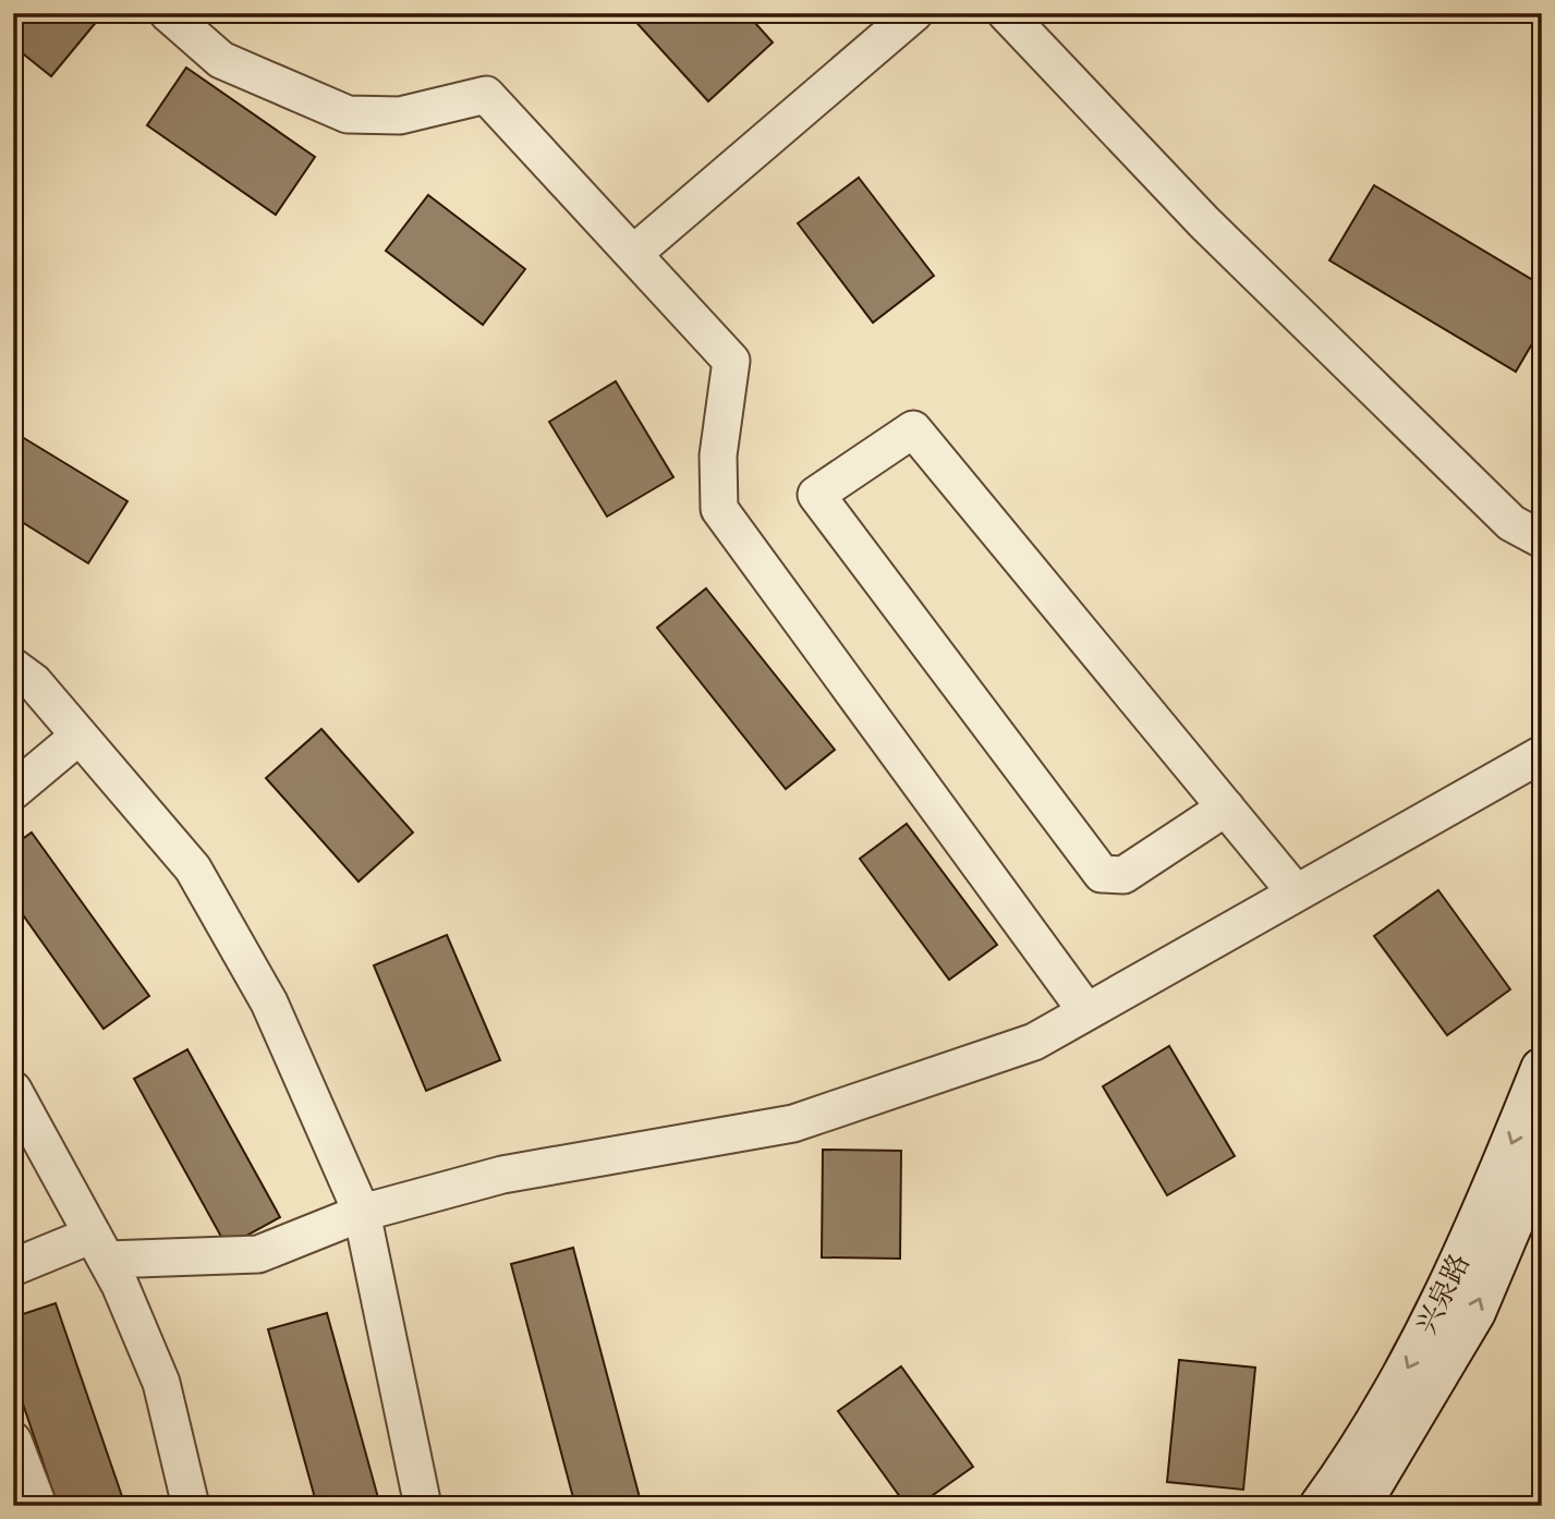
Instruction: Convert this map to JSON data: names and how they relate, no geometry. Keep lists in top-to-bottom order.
{
  "streets": {
    "street": ["兴泉路"]
  }
}
